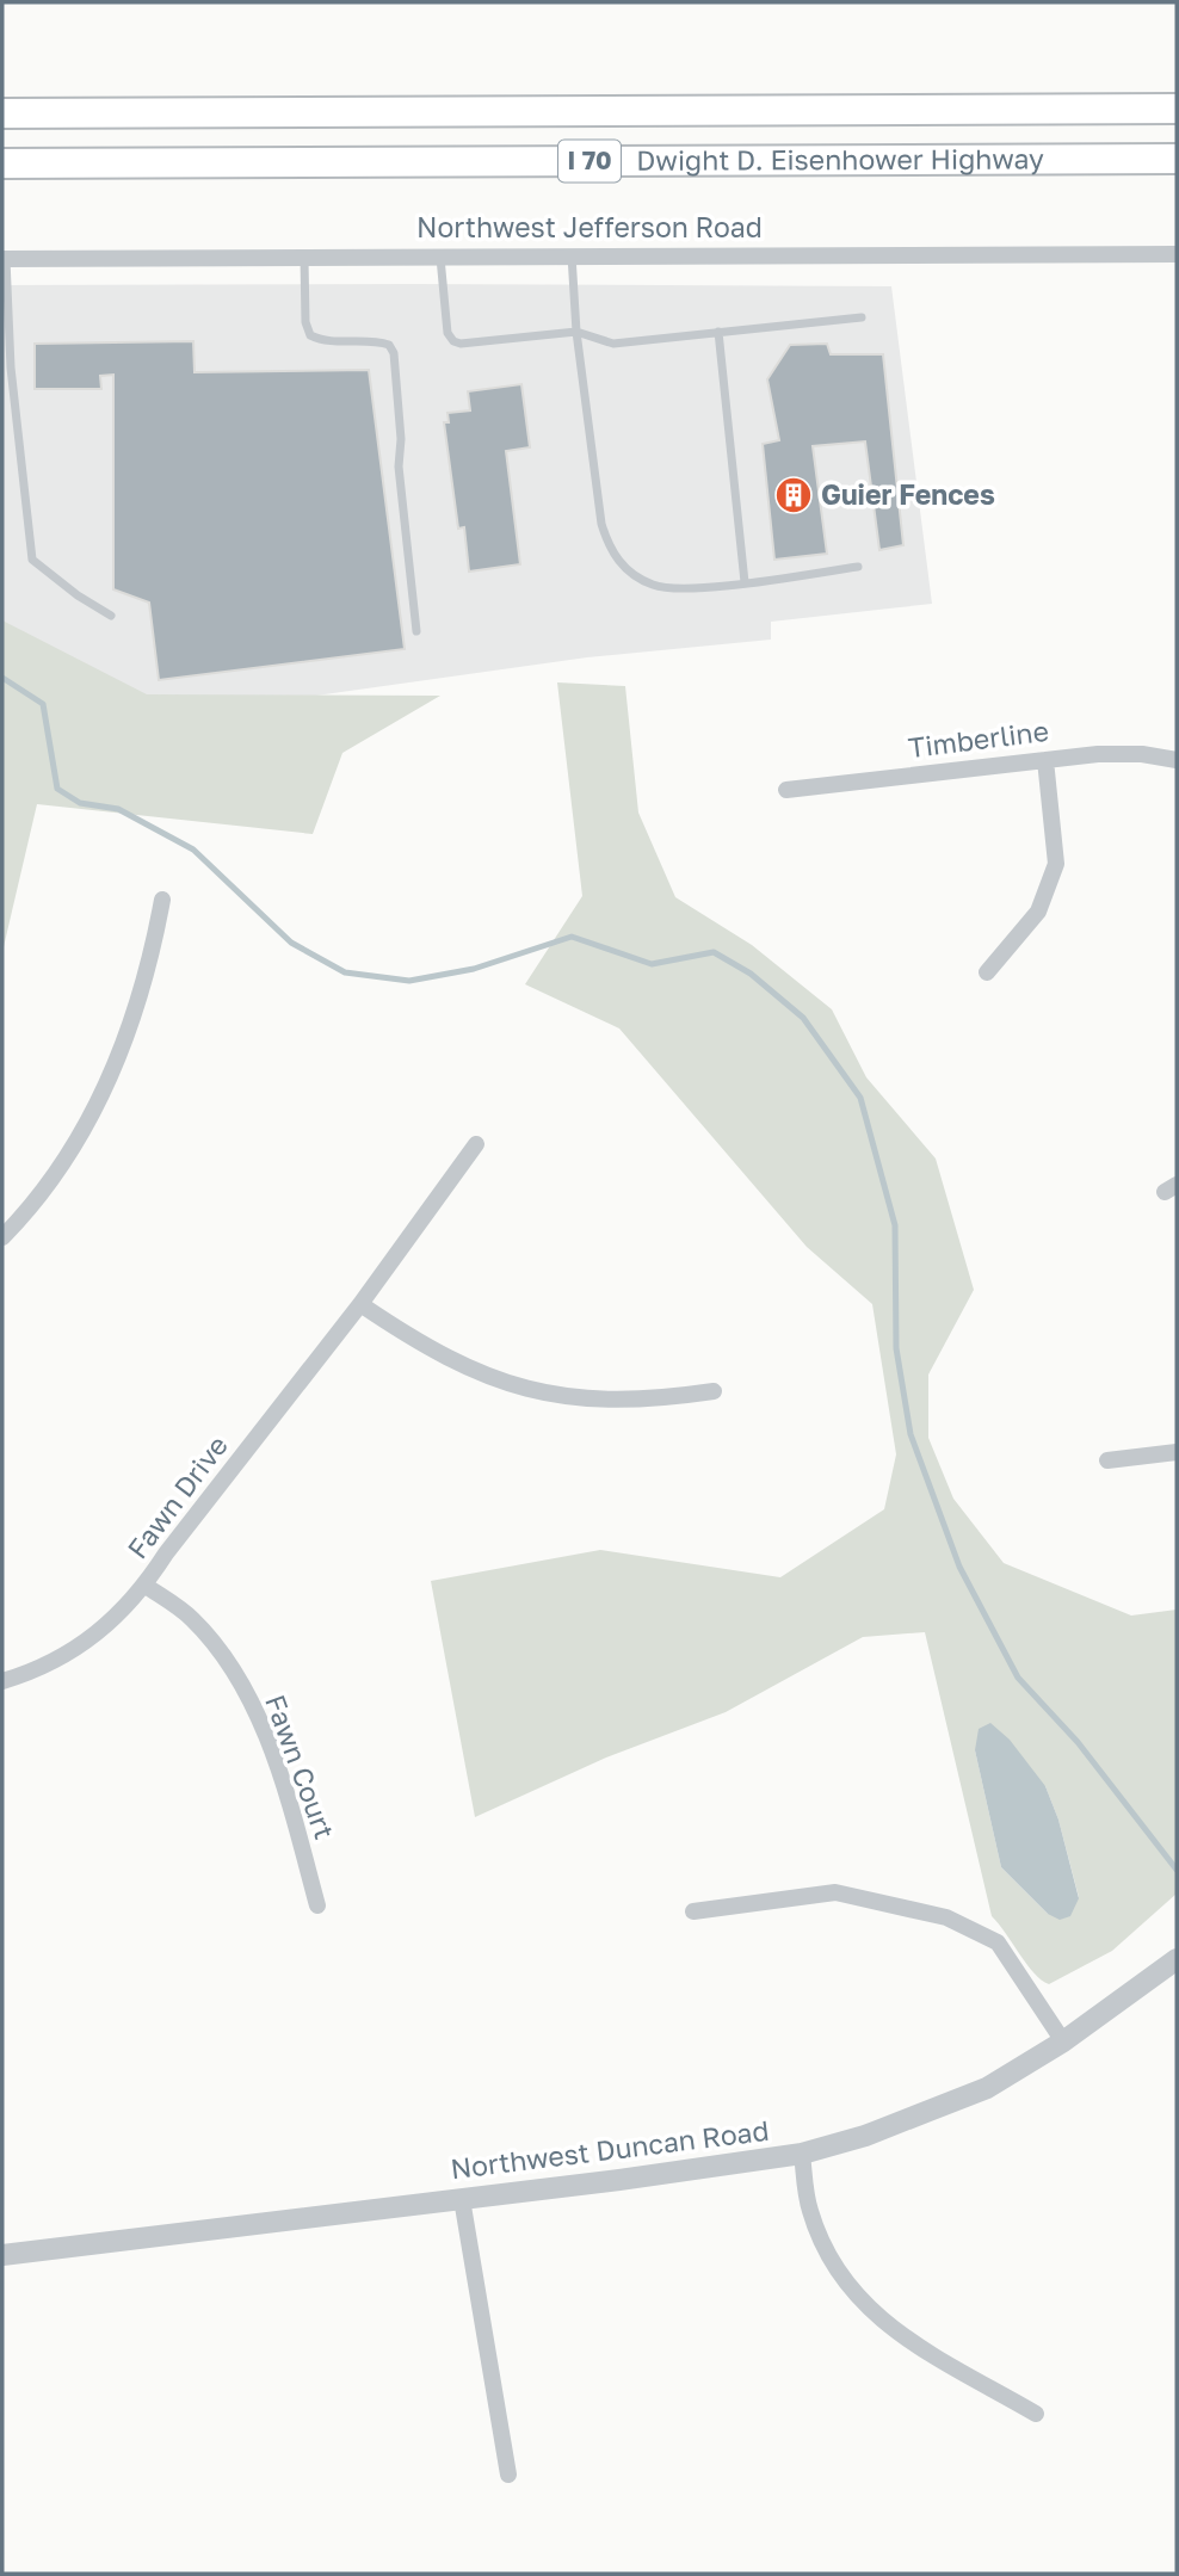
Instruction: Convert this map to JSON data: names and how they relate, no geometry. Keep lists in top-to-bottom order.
{
  "streets": {
    "highway": ["Dwight D. Eisenhower Highway", "I 70"],
    "street": [
      "Northwest Jefferson Road",
      "Timberline",
      "Fawn Drive",
      "Fawn Court",
      "Northwest Duncan Road"
    ]
  },
  "crossings": [
    ["Fawn Drive", "Fawn Court"]
  ],
  "places": {
    "building": ["Guier Fences"]
  }
}
